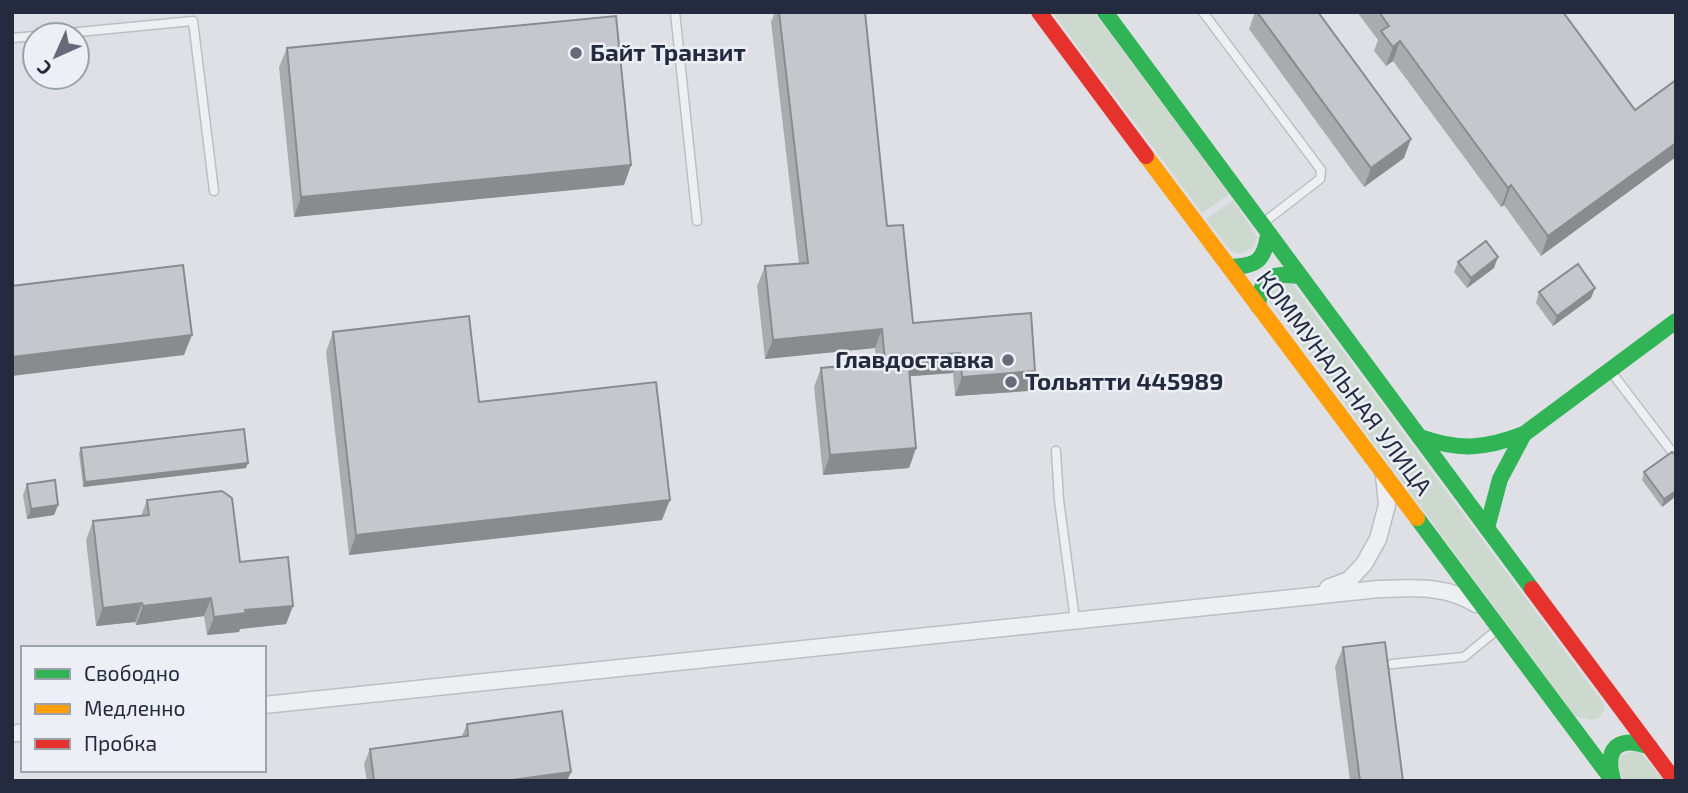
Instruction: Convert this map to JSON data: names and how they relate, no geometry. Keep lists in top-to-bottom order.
{
  "streets": {
    "main road": ["КОММУНАЛЬНАЯ УЛИЦА"]
  },
  "places": ["Байт Транзит", "Главдоставка", "Тольятти 445989"],
  "legend": ["Свободно", "Медленно", "Пробка"],
  "north": "bottom left"
}
